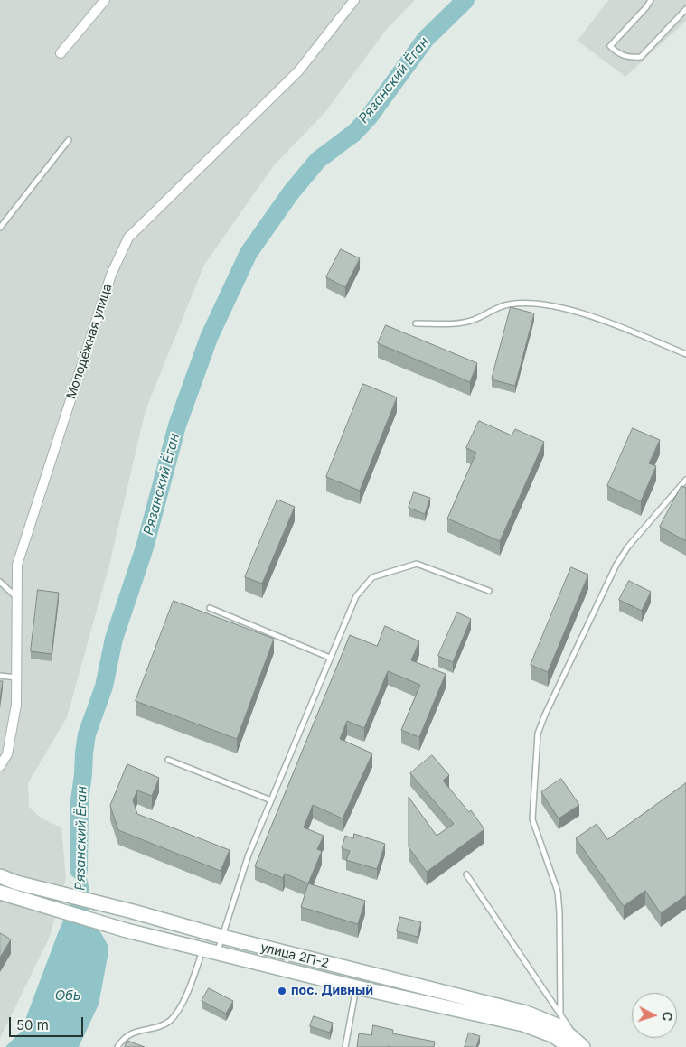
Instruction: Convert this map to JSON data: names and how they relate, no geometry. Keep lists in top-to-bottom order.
{
  "streets": {
    "main road": ["улица 2П-2"],
    "street": ["Молодёжная улица"]
  },
  "water": ["Рязанский Ёган", "Обь"],
  "places": ["пос. Дивный"],
  "scale_bar": "50 m",
  "north": "right"
}
